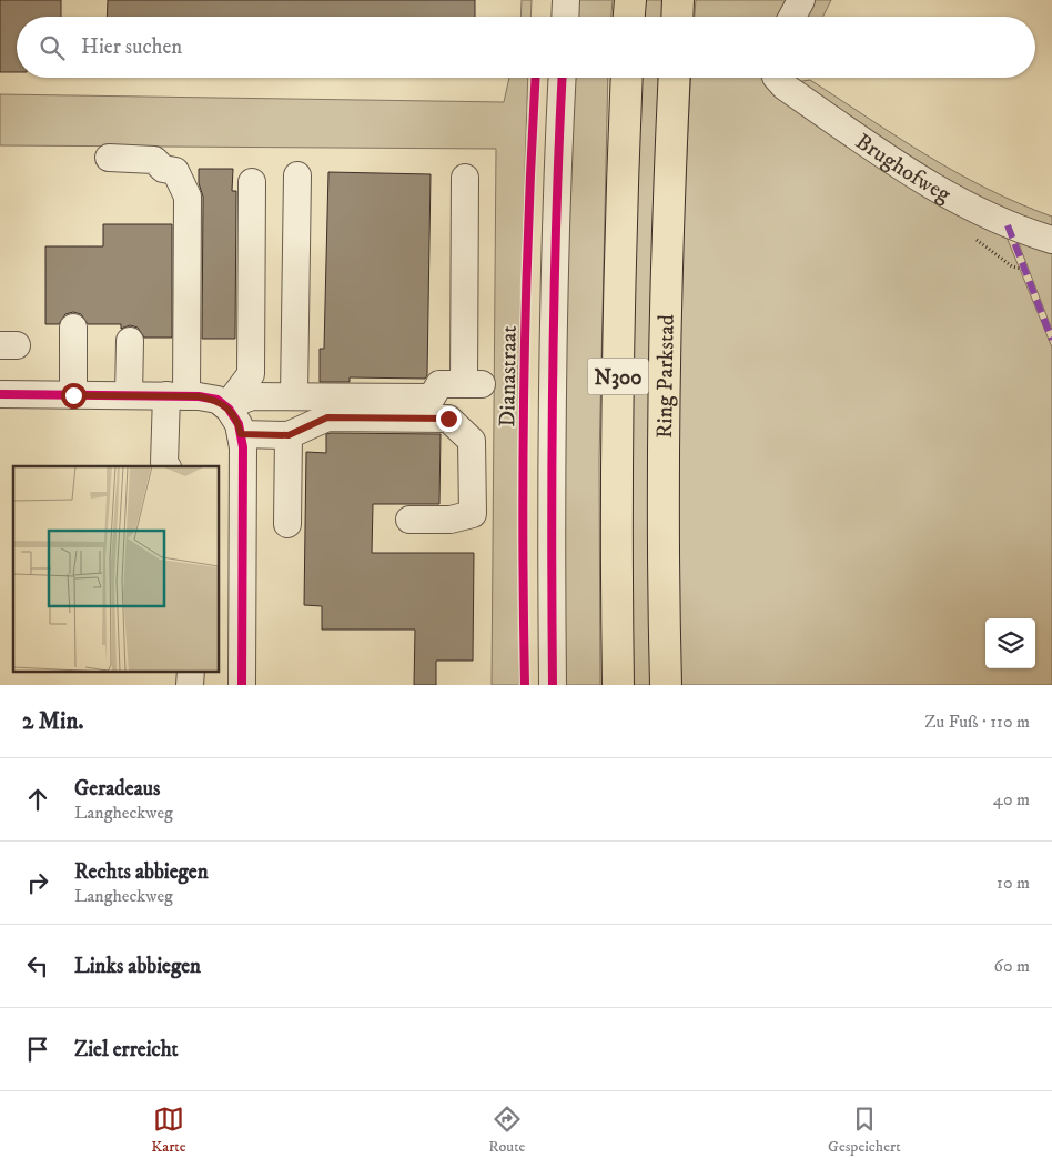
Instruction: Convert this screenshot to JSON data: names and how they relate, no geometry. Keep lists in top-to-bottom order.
{
  "streets": {
    "highway": ["N300", "Ring Parkstad"],
    "street": ["Brughofweg", "Dianastraat"]
  },
  "page": {
    "search": "Hier suchen",
    "heading": ["2 Min.", "Zu Fuß · 110 m"],
    "list": [
      ["Geradeaus", "Langheckweg", "40 m"],
      ["Rechts abbiegen", "Langheckweg", "10 m"],
      ["Links abbiegen", "60 m"],
      "Ziel erreicht"
    ],
    "nav": ["Karte", "Route", "Gespeichert"]
  }
}
